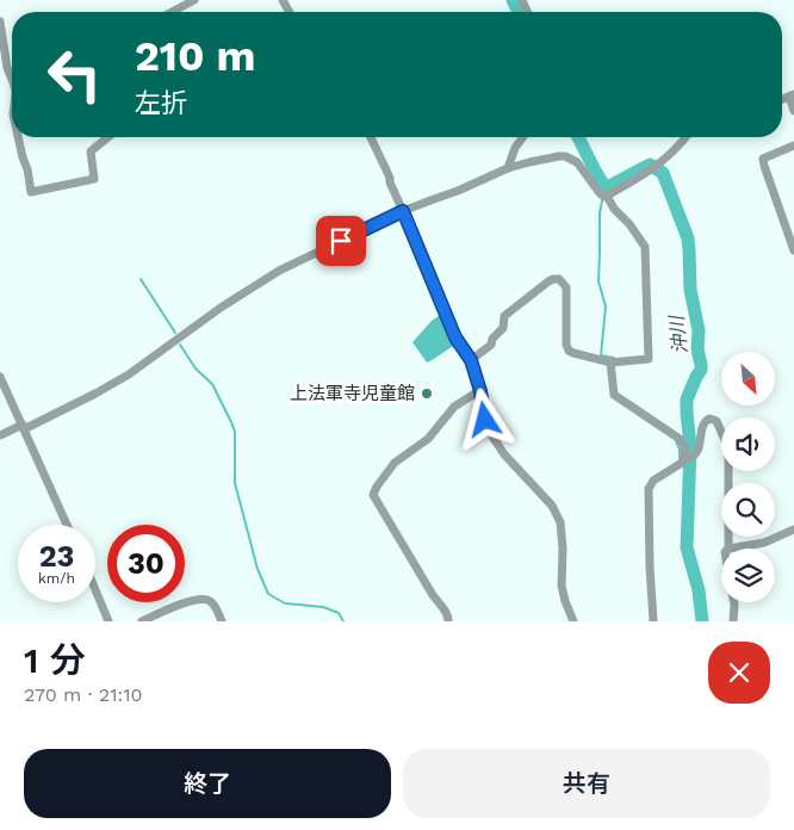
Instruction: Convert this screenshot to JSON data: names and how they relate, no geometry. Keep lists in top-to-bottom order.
{
  "water": ["沖川"],
  "places": ["上法軍寺児童館"],
  "north": "bottom right",
  "page": {
    "turn": ["210 m", "左折"],
    "speed": "23 km/h",
    "limit": "30",
    "heading": ["1 分", "270 m · 21:10"],
    "buttons": ["終了", "共有"]
  }
}
